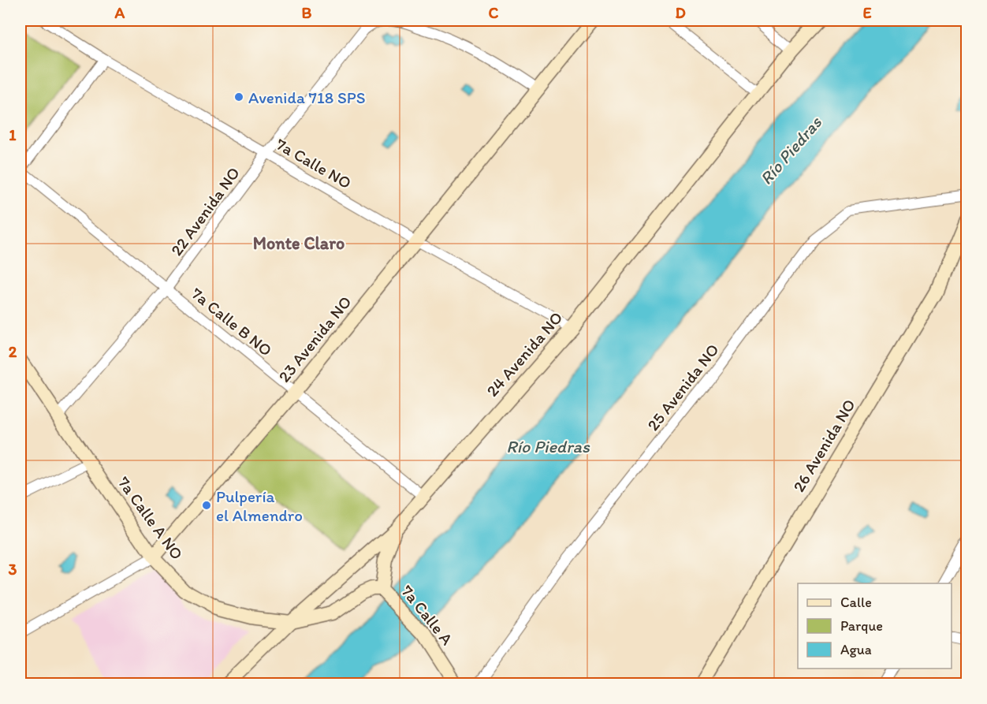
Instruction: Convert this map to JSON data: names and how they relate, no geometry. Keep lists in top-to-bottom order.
{
  "streets": {
    "street": [
      "7a Calle NO",
      "22 Avenida NO",
      "7a Calle B NO",
      "23 Avenida NO",
      "24 Avenida NO",
      "25 Avenida NO",
      "26 Avenida NO",
      "7a Calle A NO",
      "7a Calle A"
    ]
  },
  "crossings": [
    ["7a Calle NO", "22 Avenida NO"],
    ["7a Calle NO", "23 Avenida NO"],
    ["7a Calle NO", "24 Avenida NO"],
    ["22 Avenida NO", "7a Calle B NO"],
    ["22 Avenida NO", "23 Avenida NO"],
    ["22 Avenida NO", "7a Calle A NO"],
    ["7a Calle B NO", "23 Avenida NO"],
    ["7a Calle B NO", "24 Avenida NO"],
    ["23 Avenida NO", "7a Calle A NO"],
    ["24 Avenida NO", "7a Calle A NO"],
    ["7a Calle A NO", "7a Calle A"]
  ],
  "districts": ["Monte Claro"],
  "water": ["Río Piedras"],
  "places": ["Avenida 718 SPS", "Pulpería el Almendro"],
  "legend": ["Calle", "Parque", "Agua"],
  "grid": {
    "columns": [
      "A",
      "B",
      "C",
      "D",
      "E"
    ],
    "rows": ["1", "2", "3"]
  }
}
